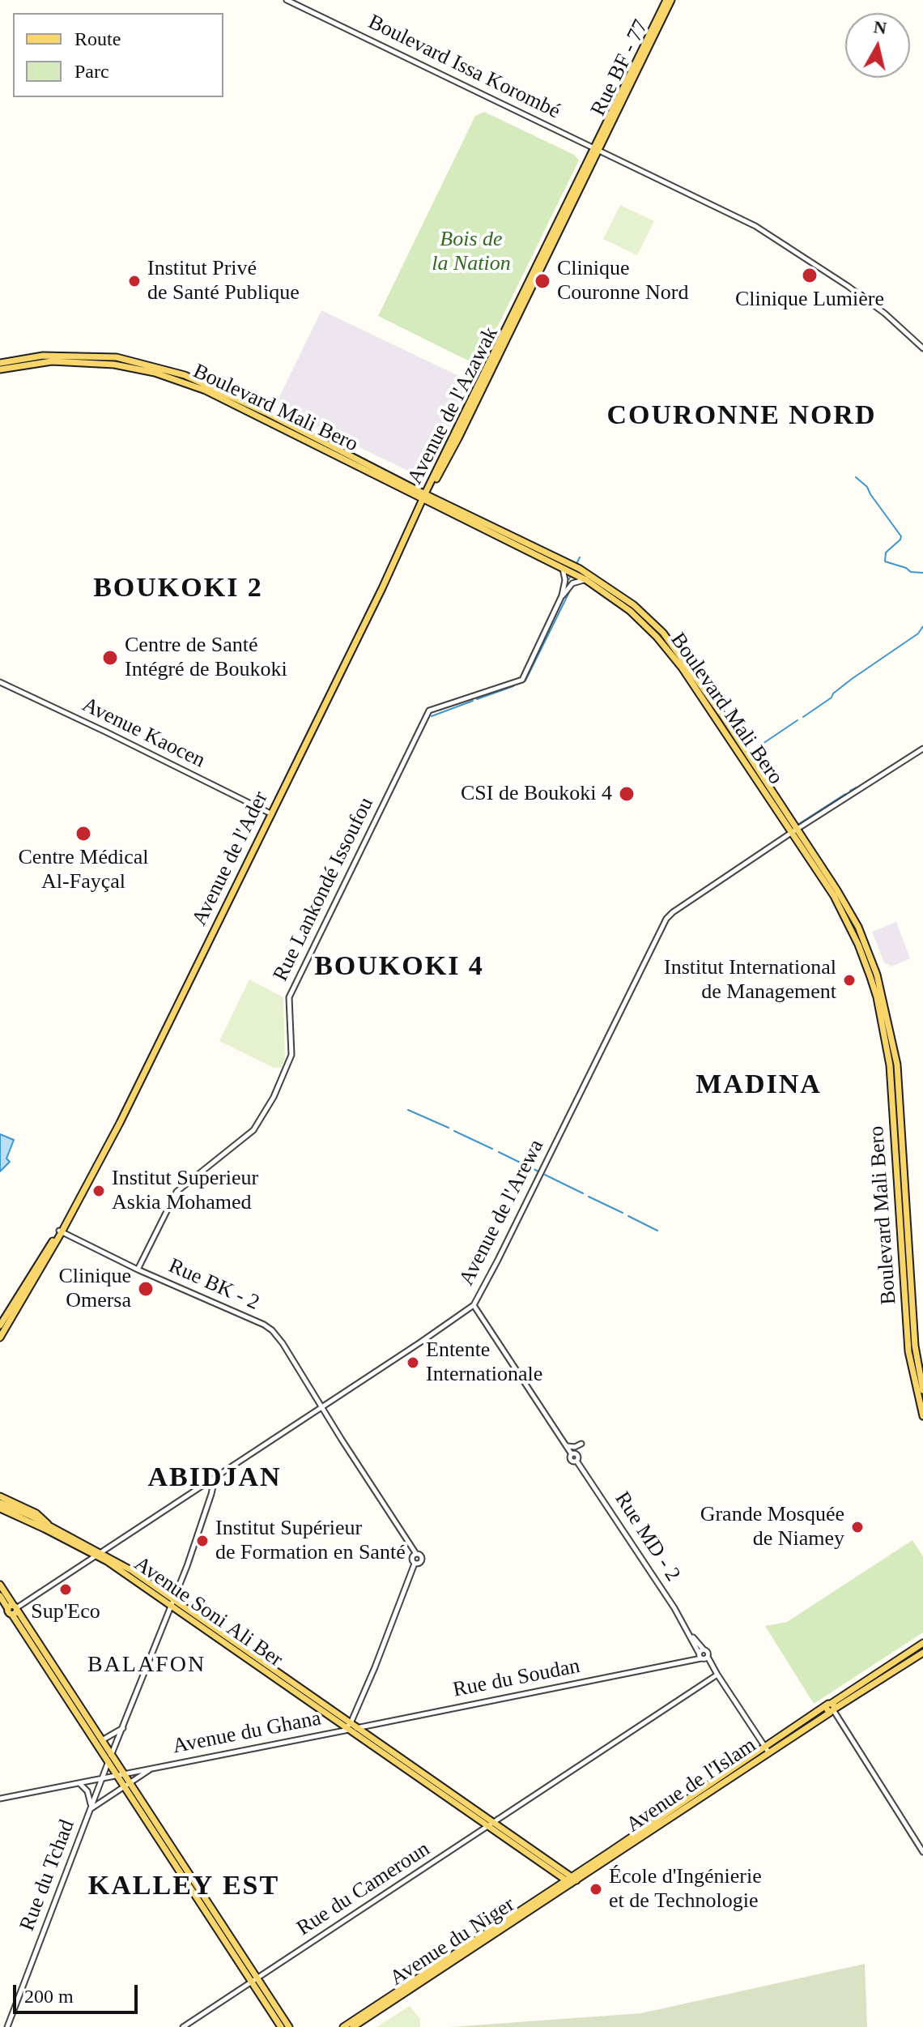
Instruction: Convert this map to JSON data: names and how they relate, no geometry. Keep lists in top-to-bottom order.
{
  "streets": {
    "main road": [
      "Rue BF - 77",
      "Avenue de l'Azawak",
      "Boulevard Mali Bero",
      "Avenue de l'Ader",
      "Avenue Soni Ali Ber",
      "Avenue de l'Islam",
      "Avenue du Niger"
    ],
    "street": [
      "Boulevard Issa Korombé",
      "Avenue Kaocen",
      "Rue Lankondé Issoufou",
      "Avenue de l'Arewa",
      "Rue BK - 2",
      "Rue MD - 2",
      "Rue du Soudan",
      "Avenue du Ghana",
      "Rue du Tchad",
      "Rue du Cameroun"
    ]
  },
  "crossings": [
    ["Boulevard Issa Korombé", "Rue BF - 77"],
    ["Boulevard Issa Korombé", "Avenue de l'Azawak"],
    ["Rue BF - 77", "Avenue de l'Azawak"],
    ["Avenue de l'Azawak", "Boulevard Mali Bero"],
    ["Avenue de l'Azawak", "Avenue de l'Ader"],
    ["Boulevard Mali Bero", "Avenue de l'Ader"],
    ["Boulevard Mali Bero", "Avenue de l'Arewa"],
    ["Avenue Kaocen", "Avenue de l'Ader"],
    ["Avenue de l'Ader", "Rue BK - 2"],
    ["Rue Lankondé Issoufou", "Rue BK - 2"],
    ["Avenue de l'Arewa", "Rue BK - 2"],
    ["Avenue de l'Arewa", "Avenue Soni Ali Ber"],
    ["Rue MD - 2", "Rue du Soudan"],
    ["Rue MD - 2", "Avenue de l'Islam"],
    ["Rue MD - 2", "Rue du Cameroun"],
    ["Avenue Soni Ali Ber", "Rue du Soudan"],
    ["Avenue Soni Ali Ber", "Avenue du Ghana"],
    ["Avenue Soni Ali Ber", "Rue du Cameroun"],
    ["Rue du Soudan", "Avenue du Ghana"],
    ["Avenue du Ghana", "Rue du Tchad"],
    ["Avenue de l'Islam", "Avenue du Niger"]
  ],
  "districts": [
    "COURONNE NORD",
    "BOUKOKI 2",
    "BOUKOKI 4",
    "MADINA",
    "ABIDJAN",
    "BALAFON",
    "KALLEY EST"
  ],
  "parks": ["Bois de la Nation"],
  "places": [
    "Clinique Lumière",
    "Institut Privé de Santé Publique",
    "Clinique Couronne Nord",
    "Centre de Santé Intégré de Boukoki",
    "CSI de Boukoki 4",
    "Centre Médical Al-Fayçal",
    "Institut International de Management",
    "Institut Superieur Askia Mohamed",
    "Clinique Omersa",
    "Entente Internationale",
    "Grande Mosquée de Niamey",
    "Institut Supérieur de Formation en Santé",
    "Sup'Eco",
    "École d'Ingénierie et de Technologie"
  ],
  "legend": ["Route", "Parc"],
  "scale_bar": "200 m",
  "north": "top"
}
